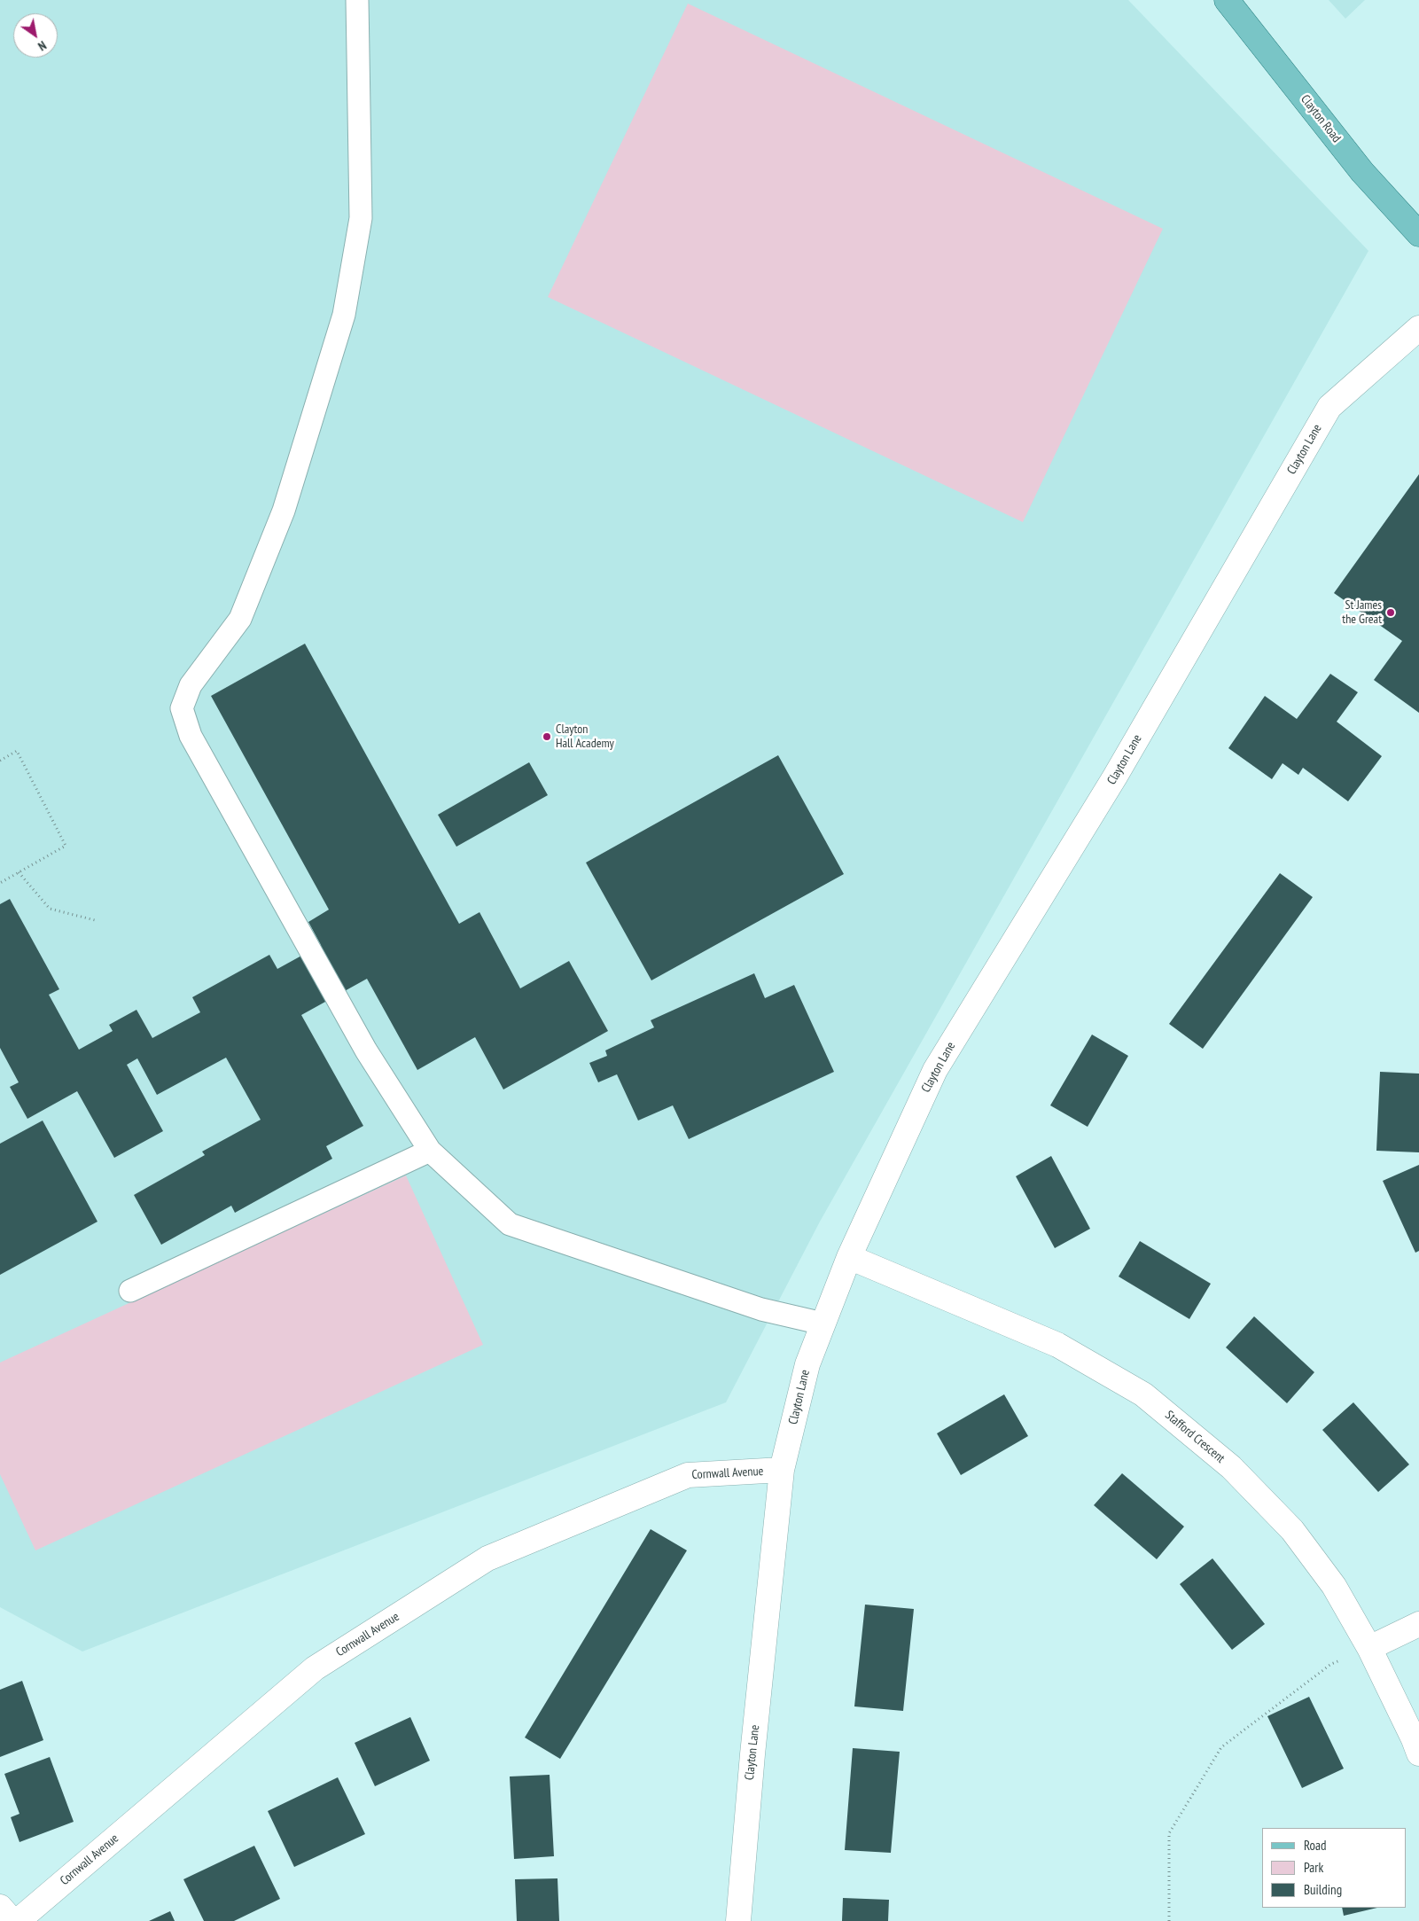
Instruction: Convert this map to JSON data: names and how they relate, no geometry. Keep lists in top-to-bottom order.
{
  "streets": {
    "main road": ["Clayton Road"],
    "street": ["Clayton Lane", "Stafford Crescent", "Cornwall Avenue"]
  },
  "crossings": [
    ["Clayton Lane", "Stafford Crescent"],
    ["Clayton Lane", "Cornwall Avenue"]
  ],
  "places": ["St James the Great", "Clayton Hall Academy"],
  "legend": ["Road", "Park", "Building"],
  "north": "bottom right"
}
